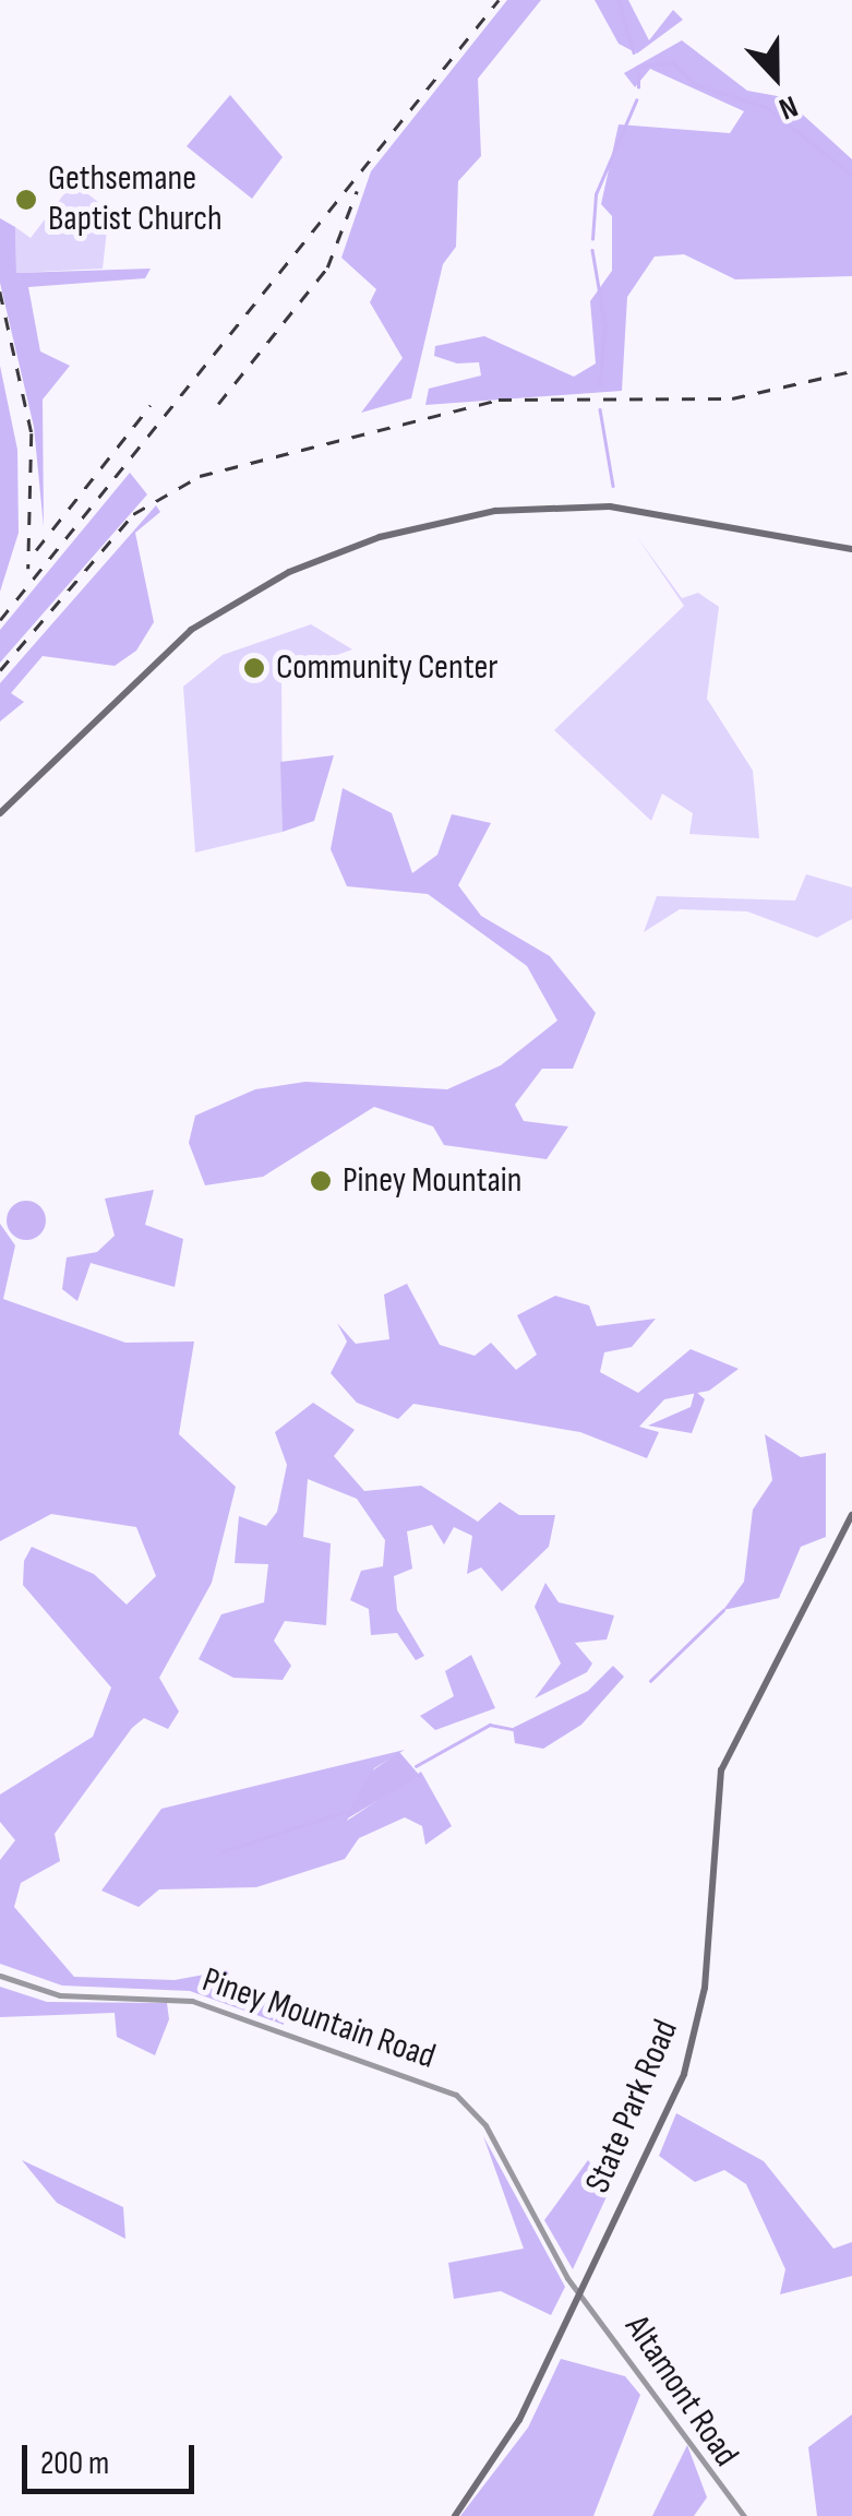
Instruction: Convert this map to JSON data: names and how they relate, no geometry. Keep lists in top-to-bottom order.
{
  "streets": {
    "main road": ["State Park Road"],
    "street": ["Piney Mountain Road", "Altamont Road"]
  },
  "crossings": [
    ["Piney Mountain Road", "State Park Road"],
    ["Piney Mountain Road", "Altamont Road"],
    ["State Park Road", "Altamont Road"]
  ],
  "places": ["Gethsemane Baptist Church", "Community Center", "Piney Mountain"],
  "scale_bar": "200 m",
  "north": "bottom"
}
